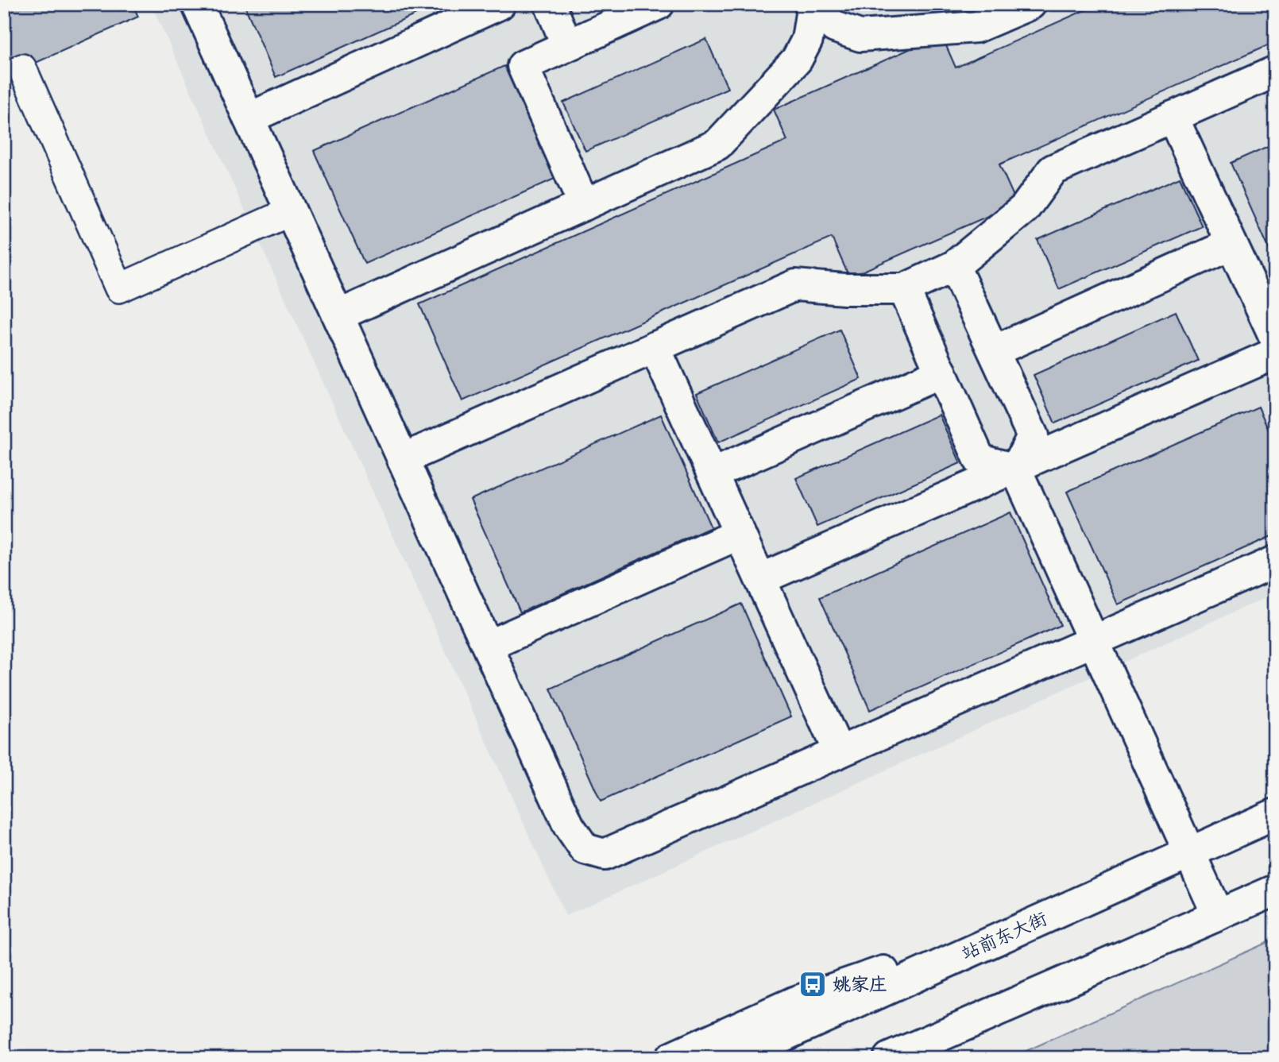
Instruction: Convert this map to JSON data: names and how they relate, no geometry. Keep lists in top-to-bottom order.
{
  "streets": {
    "street": ["站前东大街"]
  },
  "places": {
    "bus stop": ["姚家庄"]
  }
}
